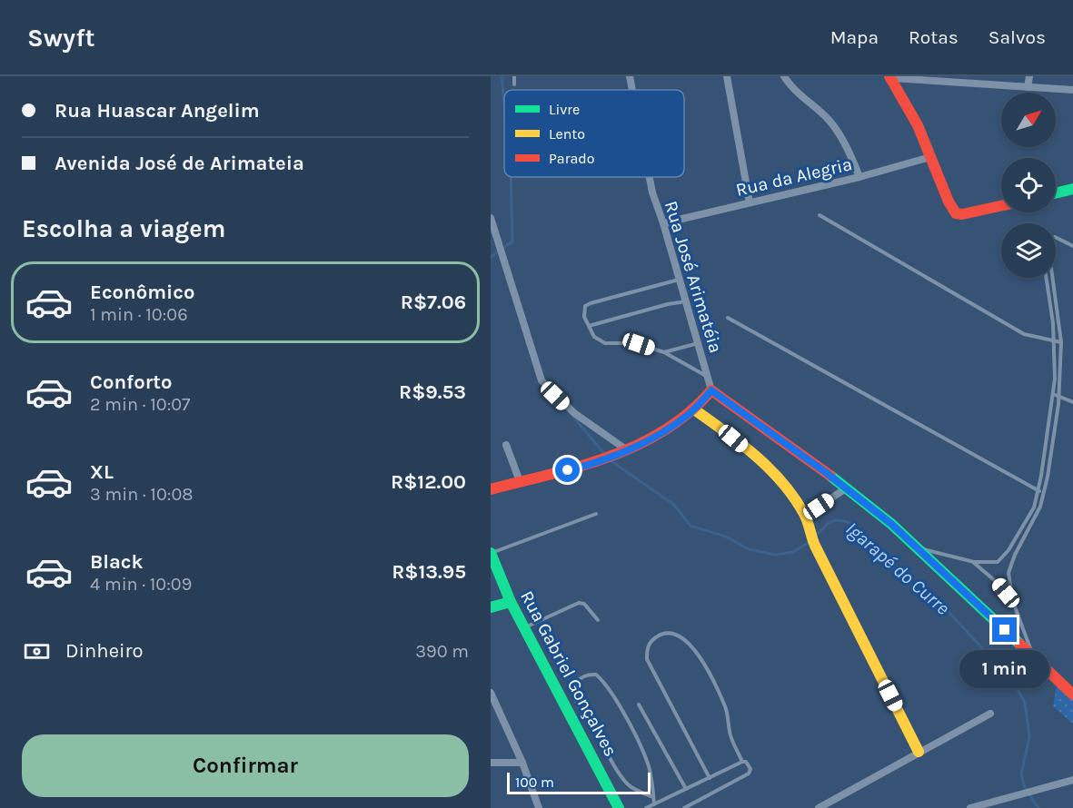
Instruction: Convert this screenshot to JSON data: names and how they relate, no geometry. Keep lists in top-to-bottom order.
{
  "streets": {
    "street": ["Rua da Alegria", "Rua José Arimatéia", "Rua Gabriel Gonçalves"]
  },
  "crossings": [
    ["Rua da Alegria", "Rua José Arimatéia"]
  ],
  "water": ["Igarapé do Curre"],
  "legend": ["Livre", "Lento", "Parado"],
  "scale_bar": "100 m",
  "north": "top right",
  "page": {
    "header": "Swyft",
    "nav": ["Mapa", "Rotas", "Salvos"],
    "banner": ["Rua Huascar Angelim", "Avenida José de Arimateia"],
    "heading": "Escolha a viagem",
    "list": [
      {
        "name": "Econômico",
        "note": "1 min · 10:06",
        "value": "R$7.06"
      },
      {
        "name": "Conforto",
        "note": "2 min · 10:07",
        "value": "R$9.53"
      },
      {
        "name": "XL",
        "note": "3 min · 10:08",
        "value": "R$12.00"
      },
      {
        "name": "Black",
        "note": "4 min · 10:09",
        "value": "R$13.95"
      }
    ],
    "pay": ["Dinheiro", "390 m"],
    "bubble": "1 min",
    "buttons": "Confirmar",
    "scale": "100 m"
  }
}
